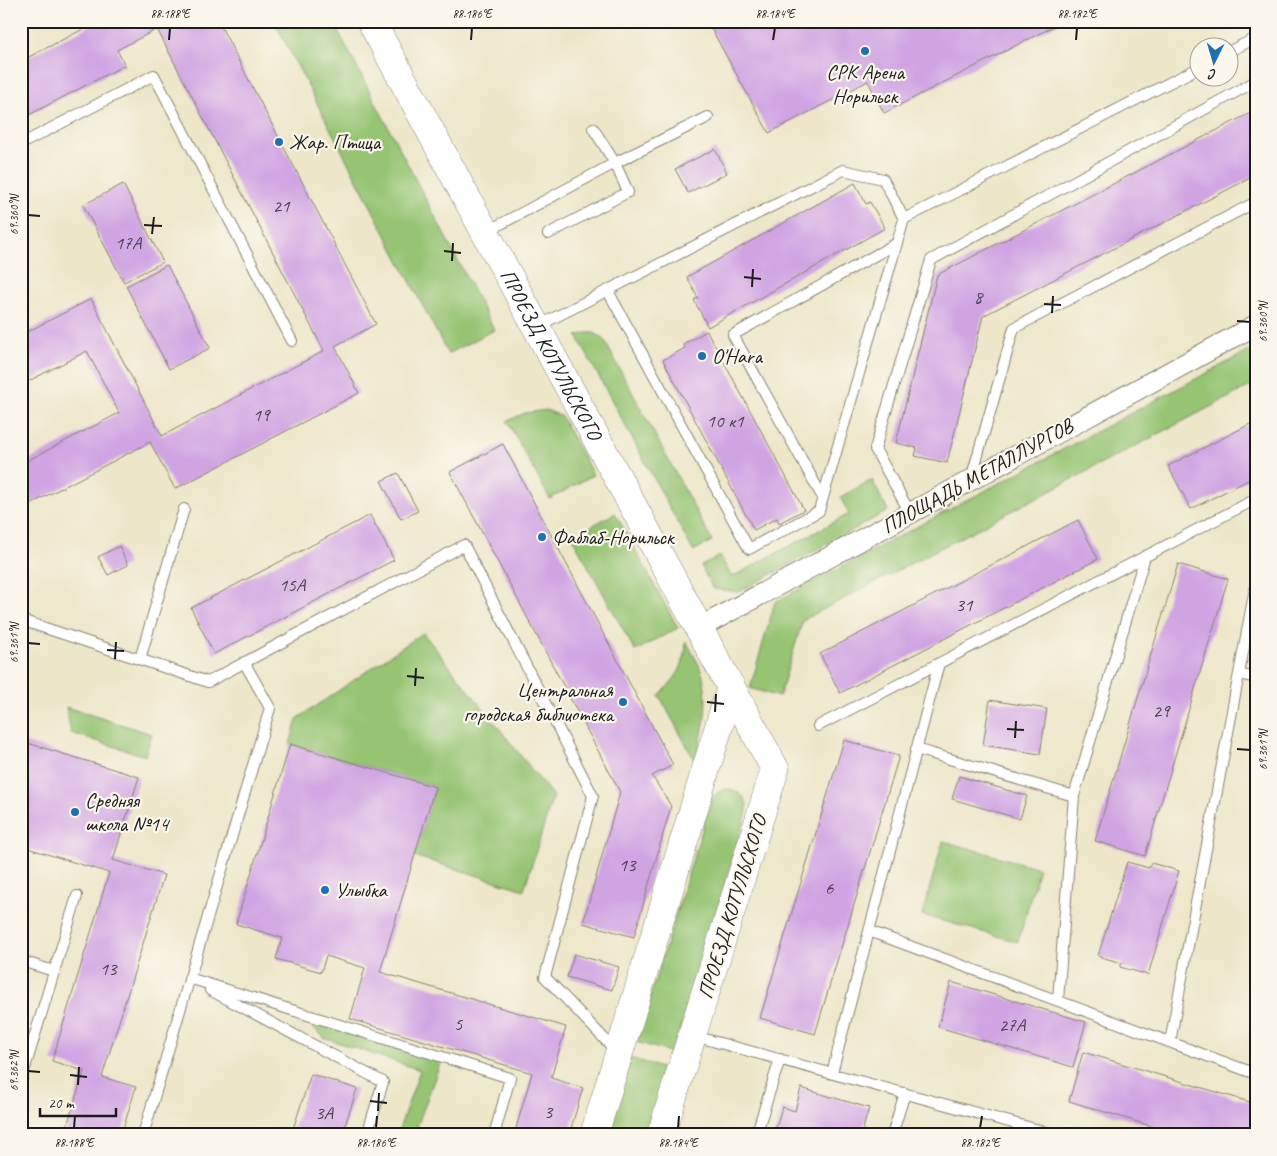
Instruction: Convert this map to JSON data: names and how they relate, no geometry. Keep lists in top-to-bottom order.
{
  "streets": {
    "street": ["ПРОЕЗД КОТУЛЬСКОГО", "ПЛОЩАДЬ МЕТАЛЛУРГОВ"]
  },
  "crossings": [
    ["ПРОЕЗД КОТУЛЬСКОГО", "ПЛОЩАДЬ МЕТАЛЛУРГОВ"]
  ],
  "places": [
    "СРК Арена Норильск",
    "Жар. Птица",
    "O'Hara",
    "Фаблаб-Норильск",
    "Центральная городская библиотека",
    "Средняя школа №14",
    "Улыбка"
  ],
  "house_numbers": [
    "21",
    "17А",
    "8",
    "19",
    "10 к1",
    "15А",
    "31",
    "29",
    "13",
    "6",
    "13",
    "5",
    "27А",
    "3",
    "3А"
  ],
  "scale_bar": "20 m",
  "north": "bottom",
  "coordinates": [
    "88.188°E",
    "88.186°E",
    "88.184°E",
    "88.182°E",
    "69.360°N",
    "69.361°N",
    "69.362°N"
  ]
}
